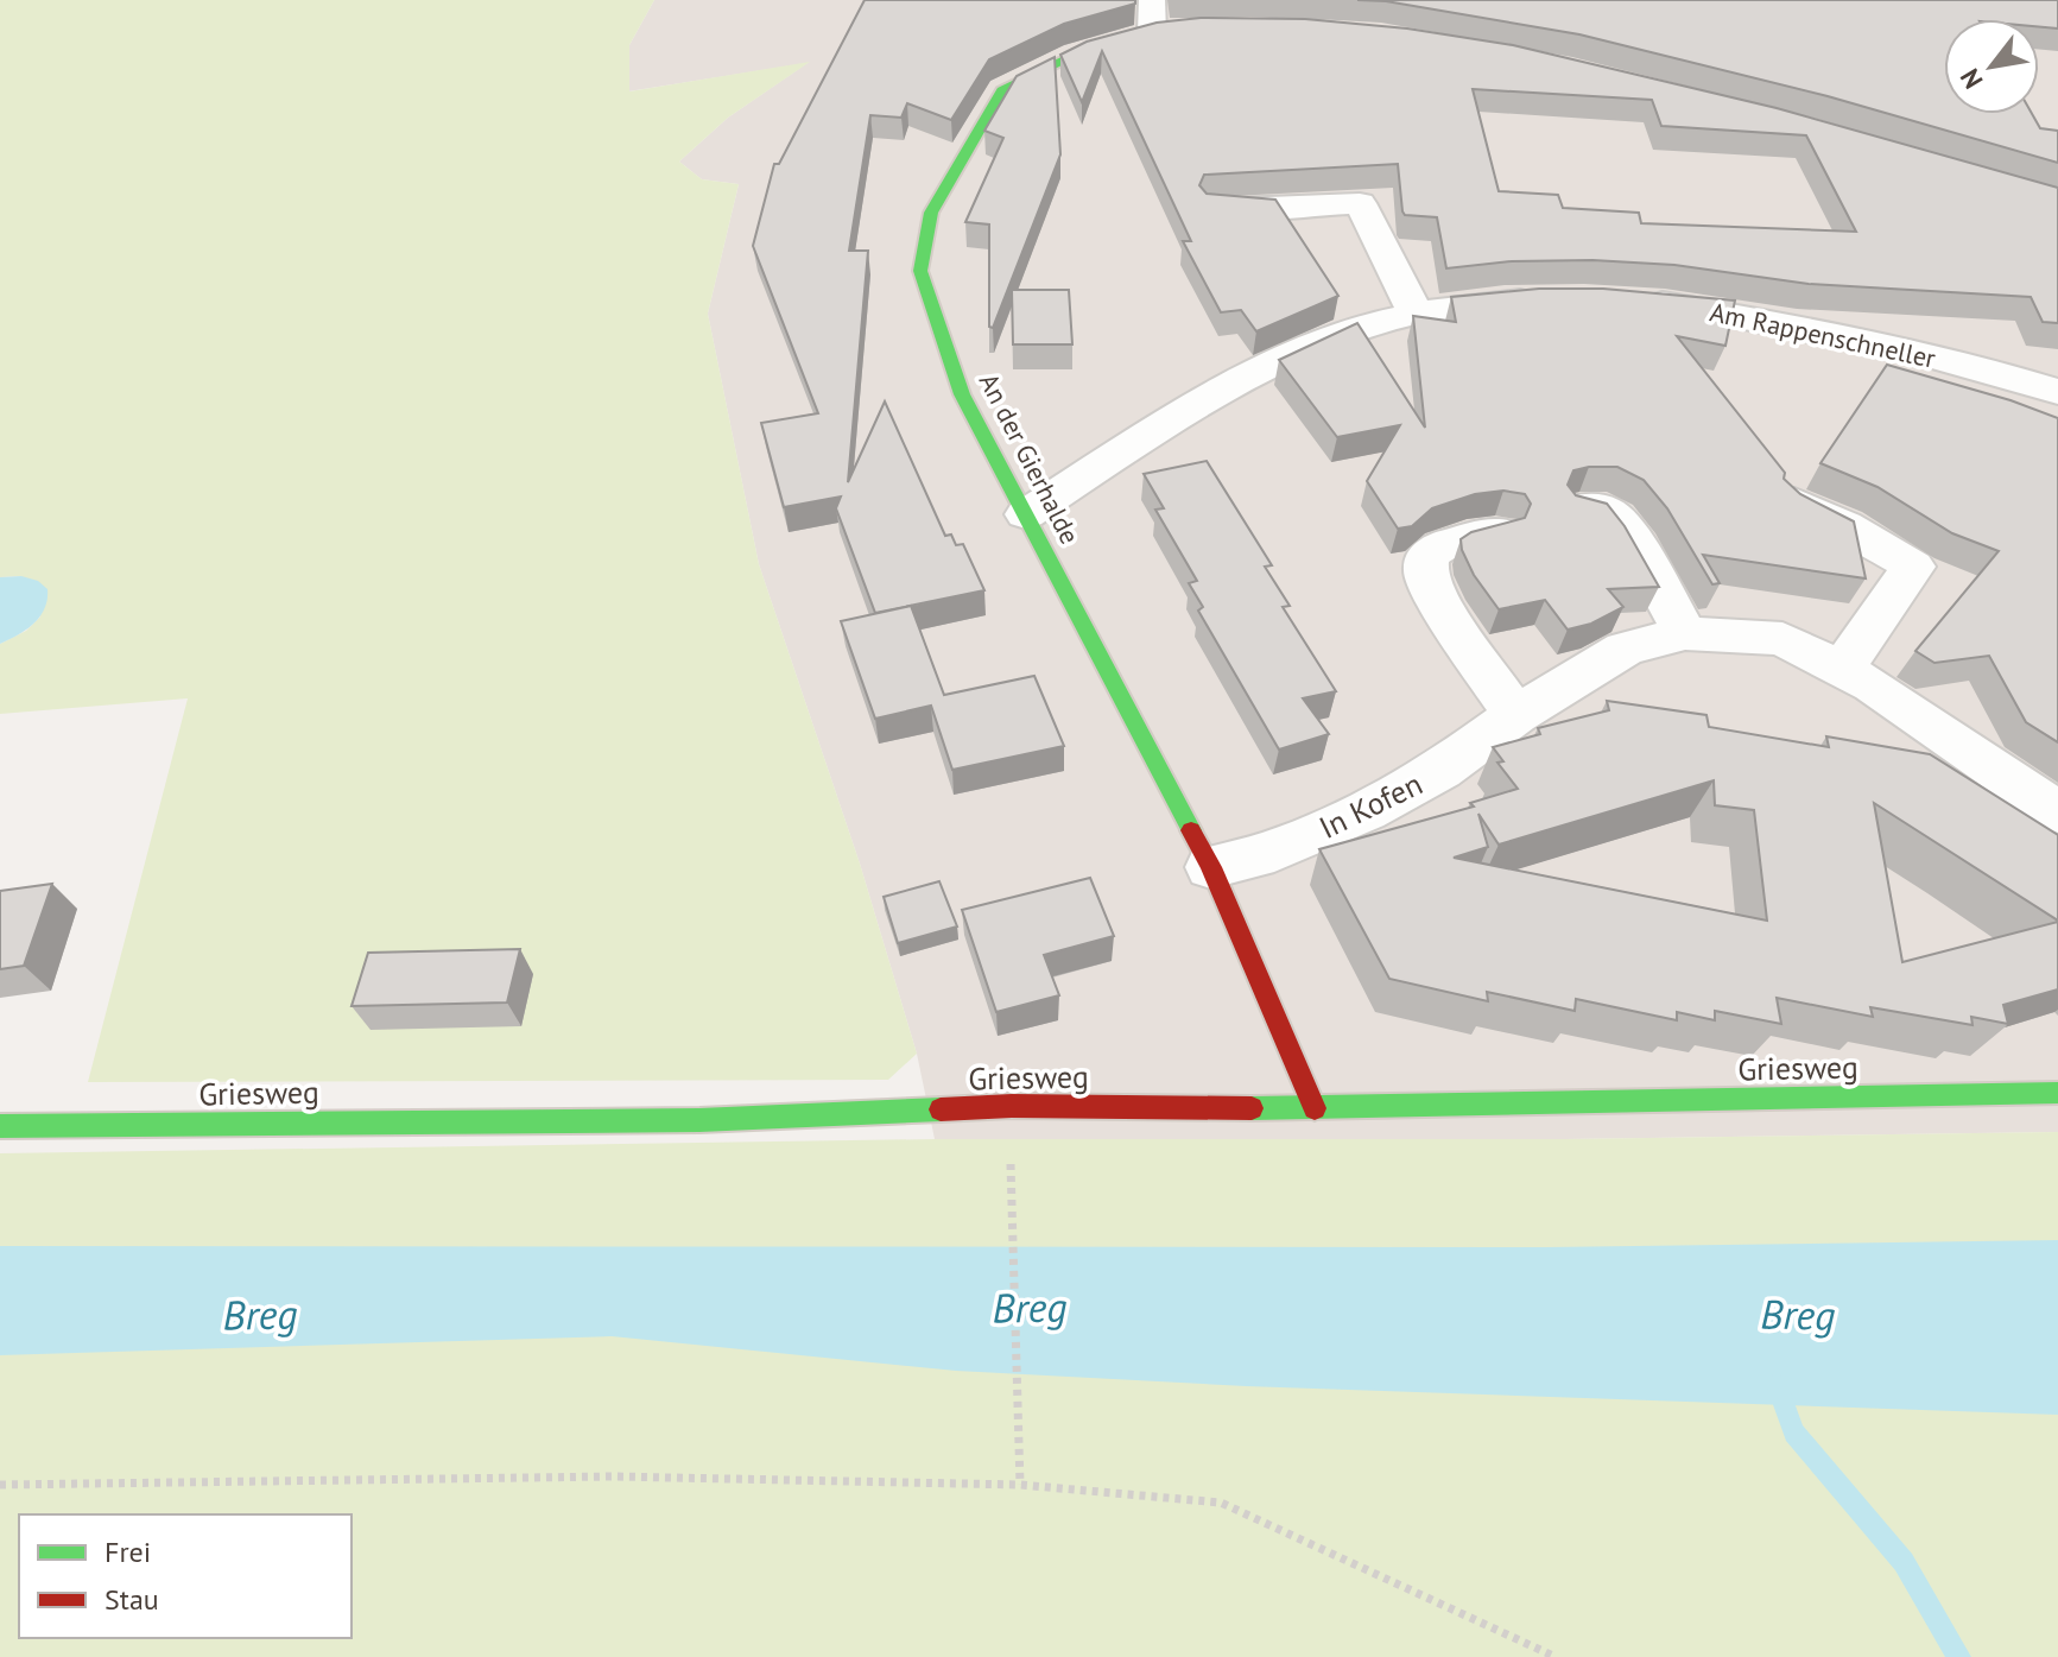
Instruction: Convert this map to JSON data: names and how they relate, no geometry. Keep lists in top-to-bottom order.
{
  "streets": {
    "street": [
      "Am Rappenschneller",
      "An der Gierhalde",
      "In Kofen",
      "Griesweg"
    ]
  },
  "crossings": [
    ["An der Gierhalde", "In Kofen"],
    ["An der Gierhalde", "Griesweg"]
  ],
  "water": ["Breg"],
  "legend": ["Frei", "Stau"],
  "north": "bottom left"
}
